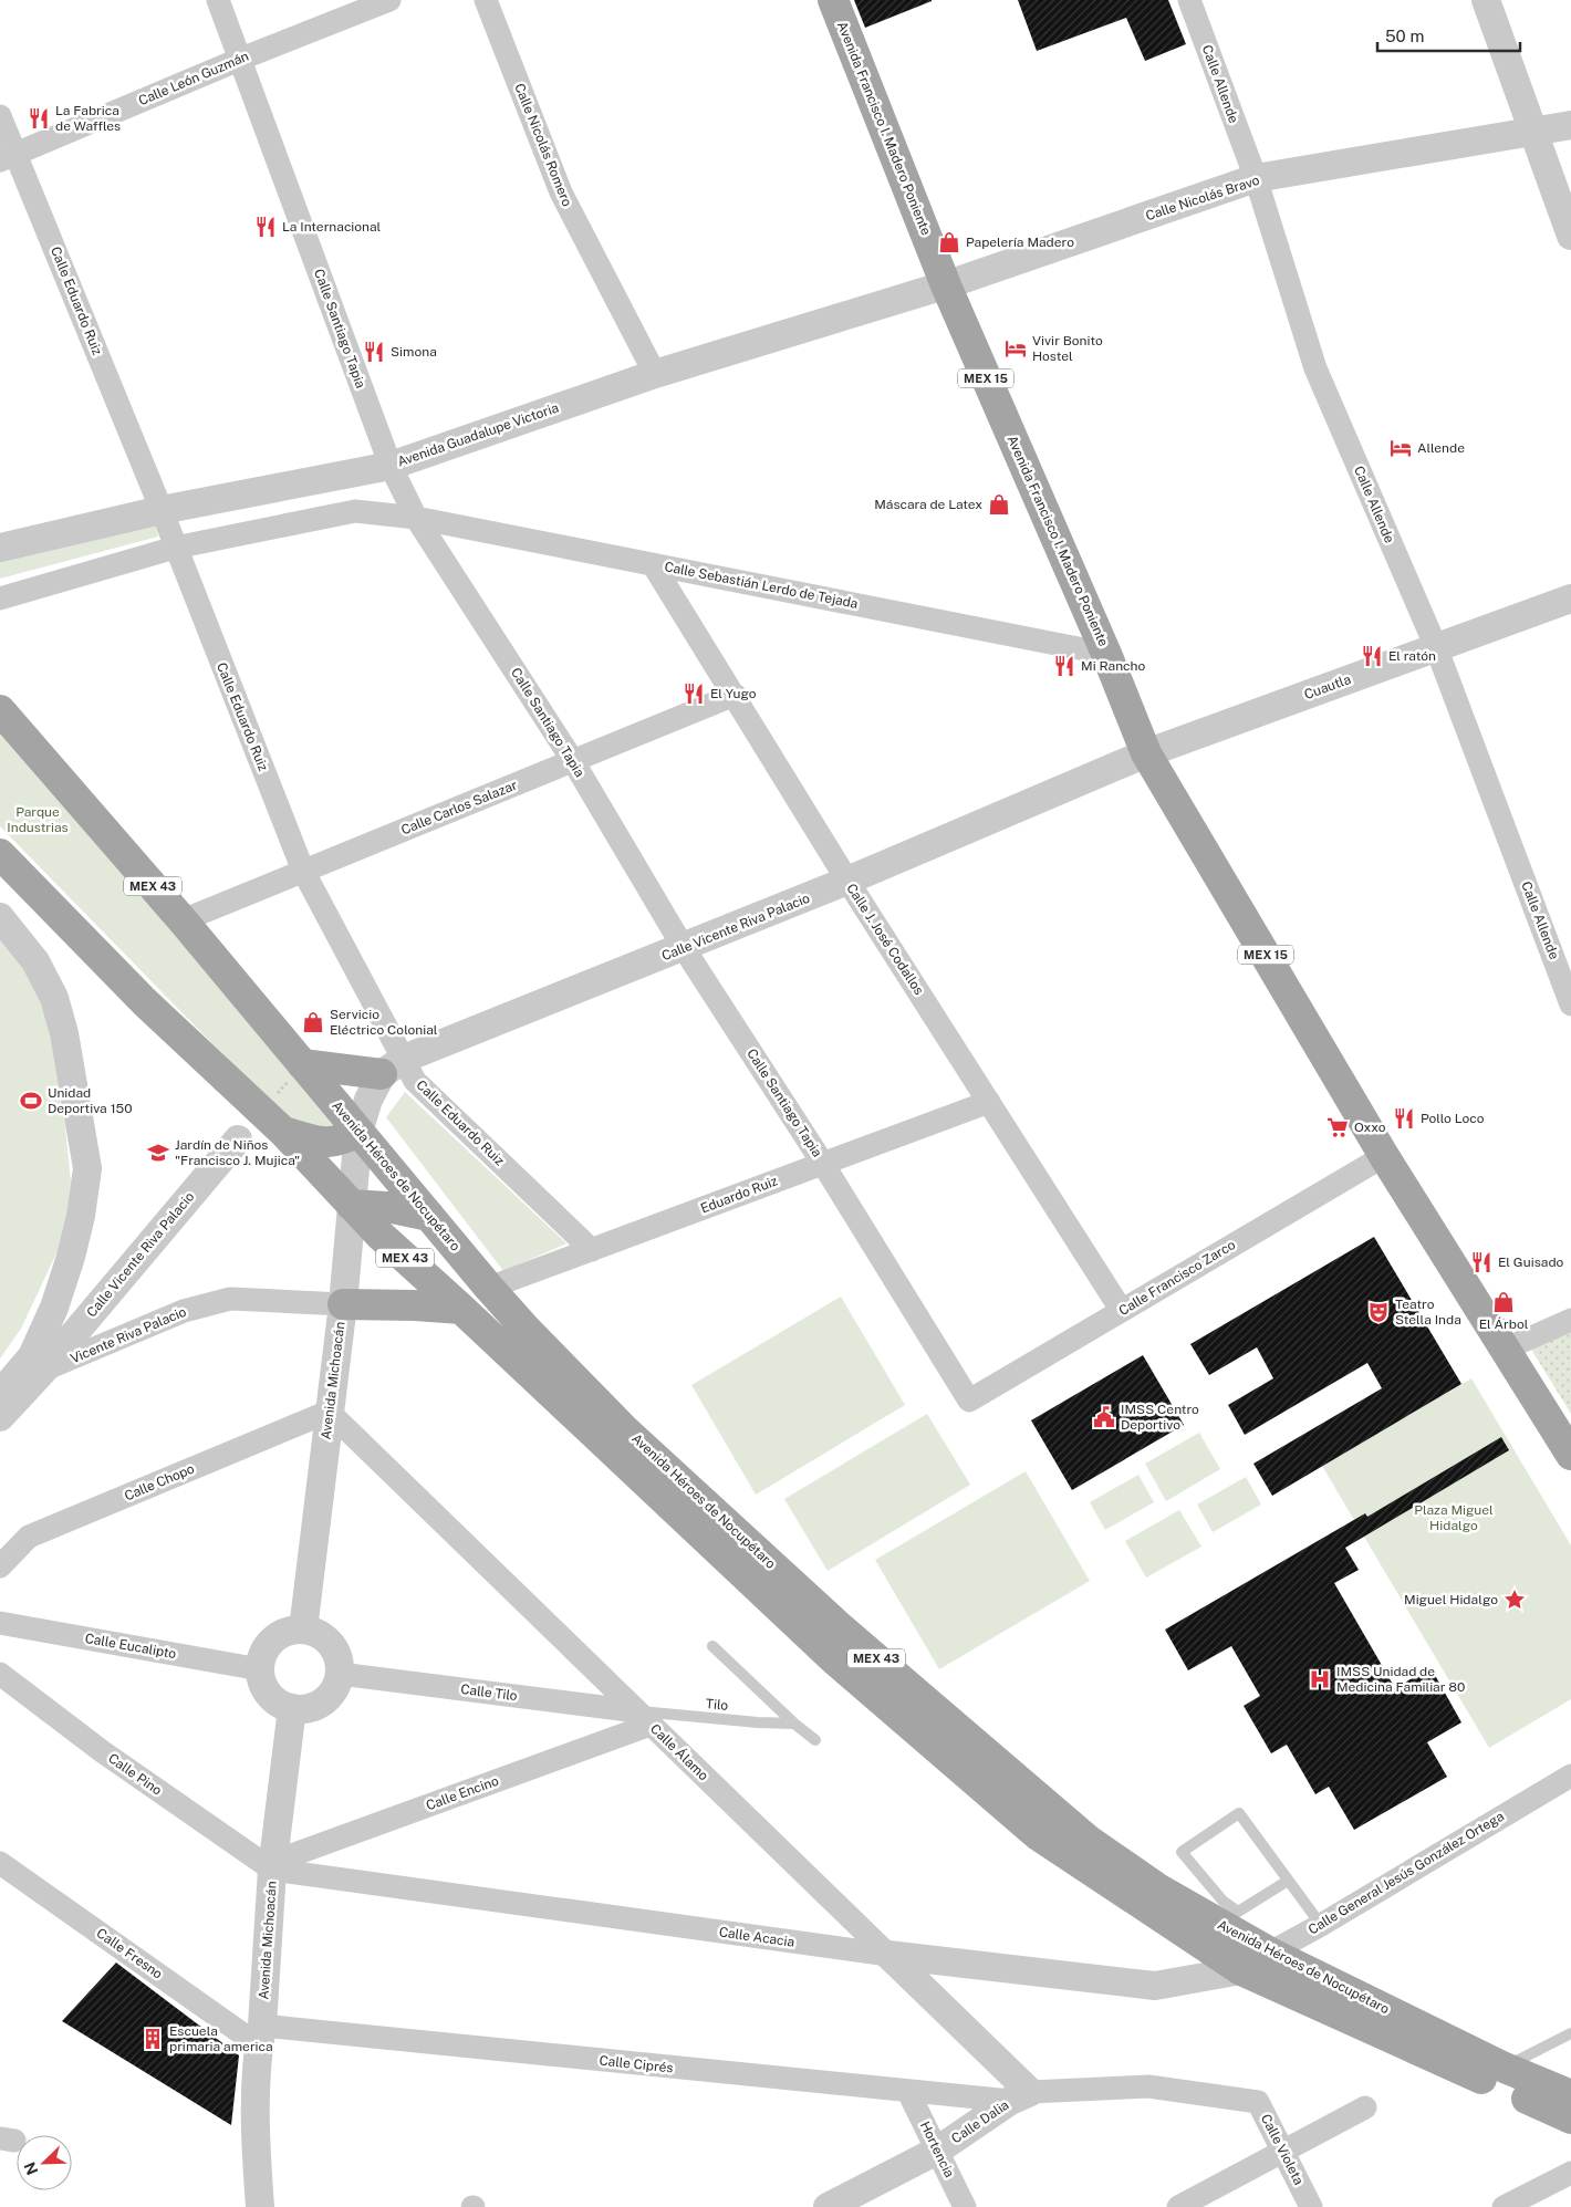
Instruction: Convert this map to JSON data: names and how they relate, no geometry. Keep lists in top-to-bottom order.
{
  "streets": {
    "main road": [
      "Avenida Francisco I. Madero Poniente",
      "MEX 15",
      "MEX 43",
      "Avenida Héroes de Nocupétaro"
    ],
    "street": [
      "Calle León Guzmán",
      "Calle Allende",
      "Calle Nicolás Romero",
      "Calle Nicolás Bravo",
      "Calle Eduardo Ruiz",
      "Calle Santiago Tapia",
      "Avenida Guadalupe Victoria",
      "Calle Sebastián Lerdo de Tejada",
      "Cuautla",
      "Calle Carlos Salazar",
      "Calle Vicente Riva Palacio",
      "Calle J. José Codallos",
      "Eduardo Ruiz",
      "Calle Francisco Zarco",
      "Vicente Riva Palacio",
      "Avenida Michoacán",
      "Calle Chopo",
      "Calle Eucalipto",
      "Calle Tilo",
      "Calle Álamo",
      "Calle Pino",
      "Calle Encino",
      "Calle General Jesús González Ortega",
      "Calle Acacia",
      "Calle Fresno",
      "Calle Ciprés",
      "Calle Dalia",
      "Hortencia",
      "Calle Violeta"
    ],
    "lane": ["Tilo"]
  },
  "crossings": [
    ["Calle León Guzmán", "Calle Eduardo Ruiz"],
    ["Calle León Guzmán", "Calle Santiago Tapia"],
    ["Calle Allende", "Calle Nicolás Bravo"],
    ["Calle Allende", "Cuautla"],
    ["Avenida Francisco I. Madero Poniente", "Calle Nicolás Bravo"],
    ["Avenida Francisco I. Madero Poniente", "Avenida Guadalupe Victoria"],
    ["Avenida Francisco I. Madero Poniente", "Calle Sebastián Lerdo de Tejada"],
    ["Avenida Francisco I. Madero Poniente", "Cuautla"],
    ["Avenida Francisco I. Madero Poniente", "Calle Vicente Riva Palacio"],
    ["Avenida Francisco I. Madero Poniente", "Calle Francisco Zarco"],
    ["Calle Nicolás Romero", "Avenida Guadalupe Victoria"],
    ["Calle Nicolás Bravo", "Avenida Guadalupe Victoria"],
    ["Calle Eduardo Ruiz", "Avenida Guadalupe Victoria"],
    ["Calle Eduardo Ruiz", "Calle Carlos Salazar"],
    ["Calle Eduardo Ruiz", "Calle Vicente Riva Palacio"],
    ["Calle Eduardo Ruiz", "Eduardo Ruiz"],
    ["Calle Santiago Tapia", "Avenida Guadalupe Victoria"],
    ["Calle Santiago Tapia", "Calle Sebastián Lerdo de Tejada"],
    ["Calle Santiago Tapia", "Calle Carlos Salazar"],
    ["Calle Santiago Tapia", "Calle Vicente Riva Palacio"],
    ["Calle Santiago Tapia", "Eduardo Ruiz"],
    ["Calle Santiago Tapia", "Calle Francisco Zarco"],
    ["Calle Sebastián Lerdo de Tejada", "Calle J. José Codallos"],
    ["Cuautla", "Calle Vicente Riva Palacio"],
    ["Calle Carlos Salazar", "Calle J. José Codallos"],
    ["Calle Carlos Salazar", "Avenida Héroes de Nocupétaro"],
    ["Calle Vicente Riva Palacio", "Calle J. José Codallos"],
    ["Calle Vicente Riva Palacio", "Vicente Riva Palacio"],
    ["Calle J. José Codallos", "Eduardo Ruiz"],
    ["Calle J. José Codallos", "Calle Francisco Zarco"],
    ["Avenida Héroes de Nocupétaro", "Eduardo Ruiz"],
    ["Avenida Héroes de Nocupétaro", "Avenida Michoacán"],
    ["Avenida Héroes de Nocupétaro", "Calle General Jesús González Ortega"],
    ["Avenida Héroes de Nocupétaro", "Calle Acacia"],
    ["Vicente Riva Palacio", "Avenida Michoacán"],
    ["Avenida Michoacán", "Calle Chopo"],
    ["Avenida Michoacán", "Calle Eucalipto"],
    ["Avenida Michoacán", "Calle Tilo"],
    ["Avenida Michoacán", "Calle Álamo"],
    ["Avenida Michoacán", "Calle Pino"],
    ["Avenida Michoacán", "Calle Encino"],
    ["Avenida Michoacán", "Calle Acacia"],
    ["Avenida Michoacán", "Calle Fresno"],
    ["Avenida Michoacán", "Calle Ciprés"],
    ["Calle Chopo", "Calle Álamo"],
    ["Calle Eucalipto", "Calle Tilo"],
    ["Calle Tilo", "Tilo"],
    ["Calle Tilo", "Calle Álamo"],
    ["Calle Tilo", "Calle Encino"],
    ["Tilo", "Calle Álamo"],
    ["Tilo", "Calle Encino"],
    ["Calle Álamo", "Calle Encino"],
    ["Calle Álamo", "Calle Acacia"],
    ["Calle Álamo", "Calle Ciprés"],
    ["Calle Álamo", "Calle Dalia"],
    ["Calle Álamo", "Calle Violeta"],
    ["Calle Pino", "Calle Encino"],
    ["Calle Pino", "Calle Acacia"],
    ["Calle Encino", "Calle Acacia"],
    ["Calle General Jesús González Ortega", "Calle Acacia"],
    ["Calle Fresno", "Calle Ciprés"],
    ["Calle Ciprés", "Calle Dalia"],
    ["Calle Ciprés", "Hortencia"],
    ["Calle Ciprés", "Calle Violeta"],
    ["Calle Dalia", "Hortencia"],
    ["Calle Dalia", "Calle Violeta"]
  ],
  "parks": ["Parque Industrias", "Plaza Miguel Hidalgo"],
  "places": {
    "restaurant": [
      "La Fabrica de Waffles",
      "La Internacional",
      "Simona",
      "El ratón",
      "Mi Rancho",
      "El Yugo",
      "Pollo Loco",
      "El Guisado"
    ],
    "shop": [
      "Papelería Madero",
      "Máscara de Latex",
      "Servicio Eléctrico Colonial",
      "El Árbol"
    ],
    "hotel": ["Vivir Bonito Hostel", "Allende"],
    "sports": ["Unidad Deportiva 150"],
    "supermarket": ["Oxxo"],
    "school or university": ["Jardín de Niños \"Francisco J. Mujica\""],
    "theatre": ["Teatro Stella Inda"],
    "public building": ["IMSS Centro Deportivo"],
    "place": ["Miguel Hidalgo"],
    "hospital": ["IMSS Unidad de Medicina Familiar 80"],
    "building": ["Escuela primaria america"]
  },
  "scale_bar": "50 m",
  "north": "bottom left"
}
